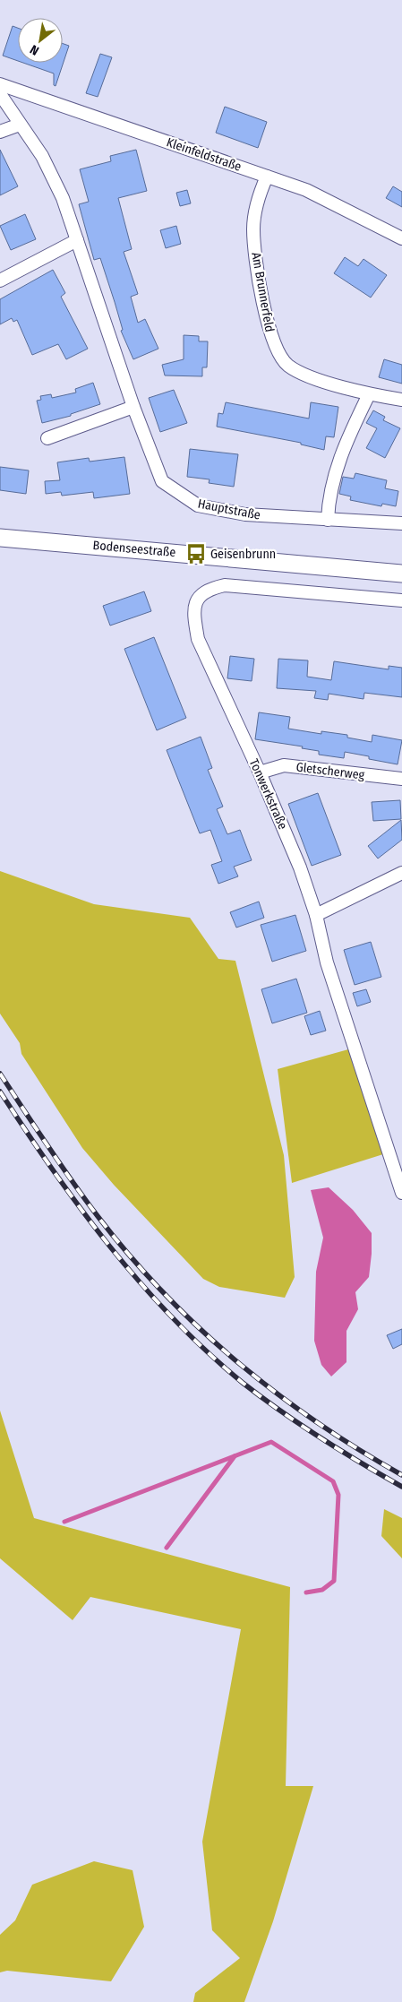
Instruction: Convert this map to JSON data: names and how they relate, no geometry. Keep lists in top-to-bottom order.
{
  "streets": {
    "main road": ["Bodenseestraße"],
    "street": [
      "Kleinfeldstraße",
      "Am Brunnerfeld",
      "Hauptstraße",
      "Gletscherweg",
      "Tonwerkstraße"
    ]
  },
  "crossings": [
    ["Kleinfeldstraße", "Am Brunnerfeld"],
    ["Gletscherweg", "Tonwerkstraße"]
  ],
  "places": {
    "bus stop": ["Geisenbrunn"]
  },
  "north": "bottom left"
}
